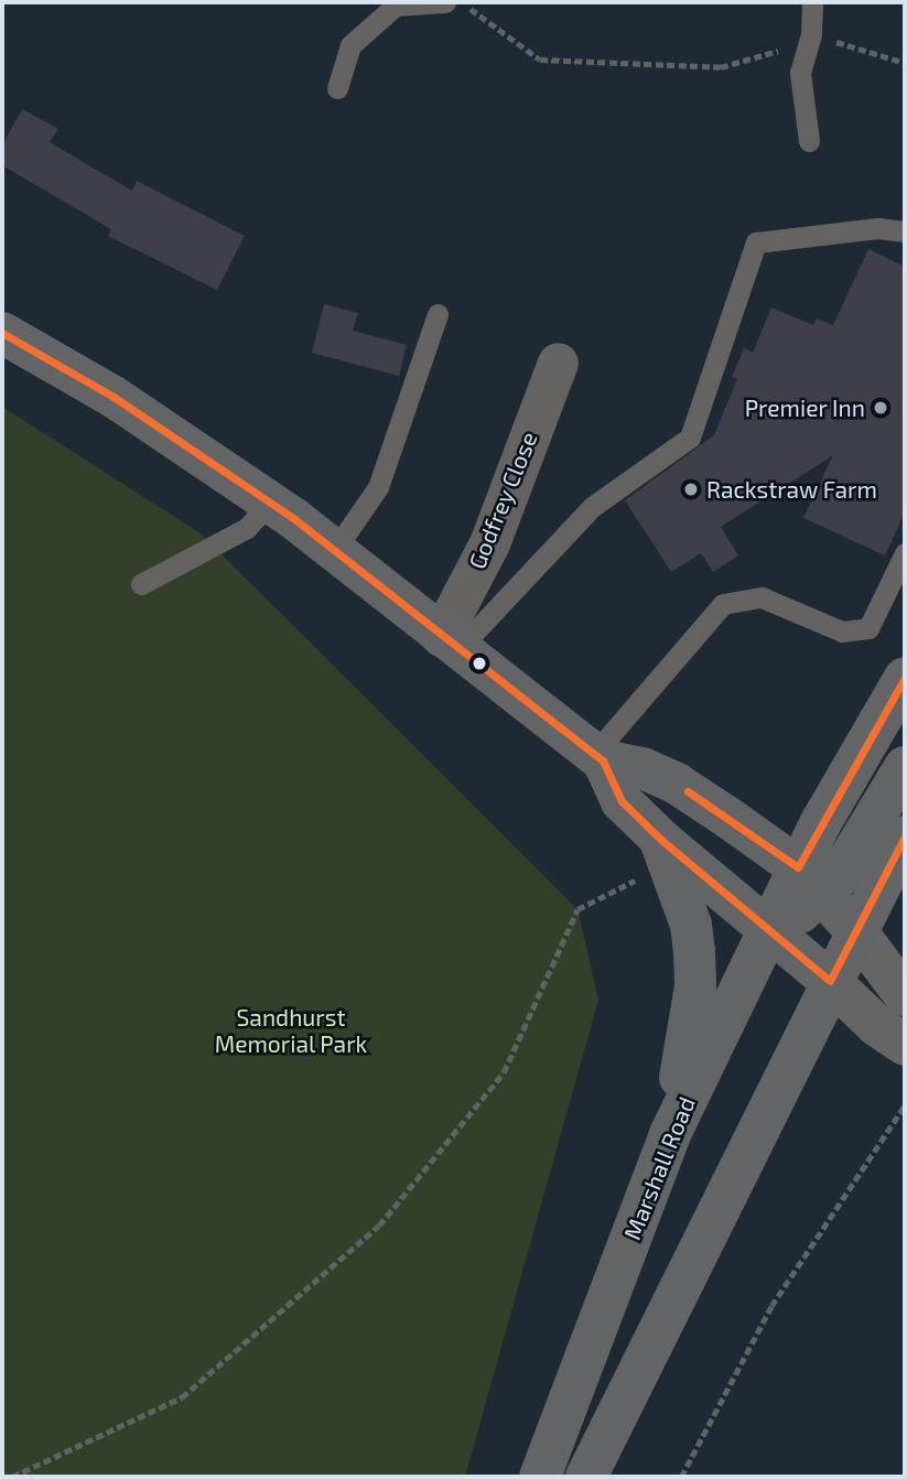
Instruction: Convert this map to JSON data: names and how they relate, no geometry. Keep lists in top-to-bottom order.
{
  "streets": {
    "main road": ["Marshall Road"],
    "street": ["Godfrey Close"]
  },
  "parks": ["Sandhurst Memorial Park"],
  "places": ["Premier Inn", "Rackstraw Farm"]
}
